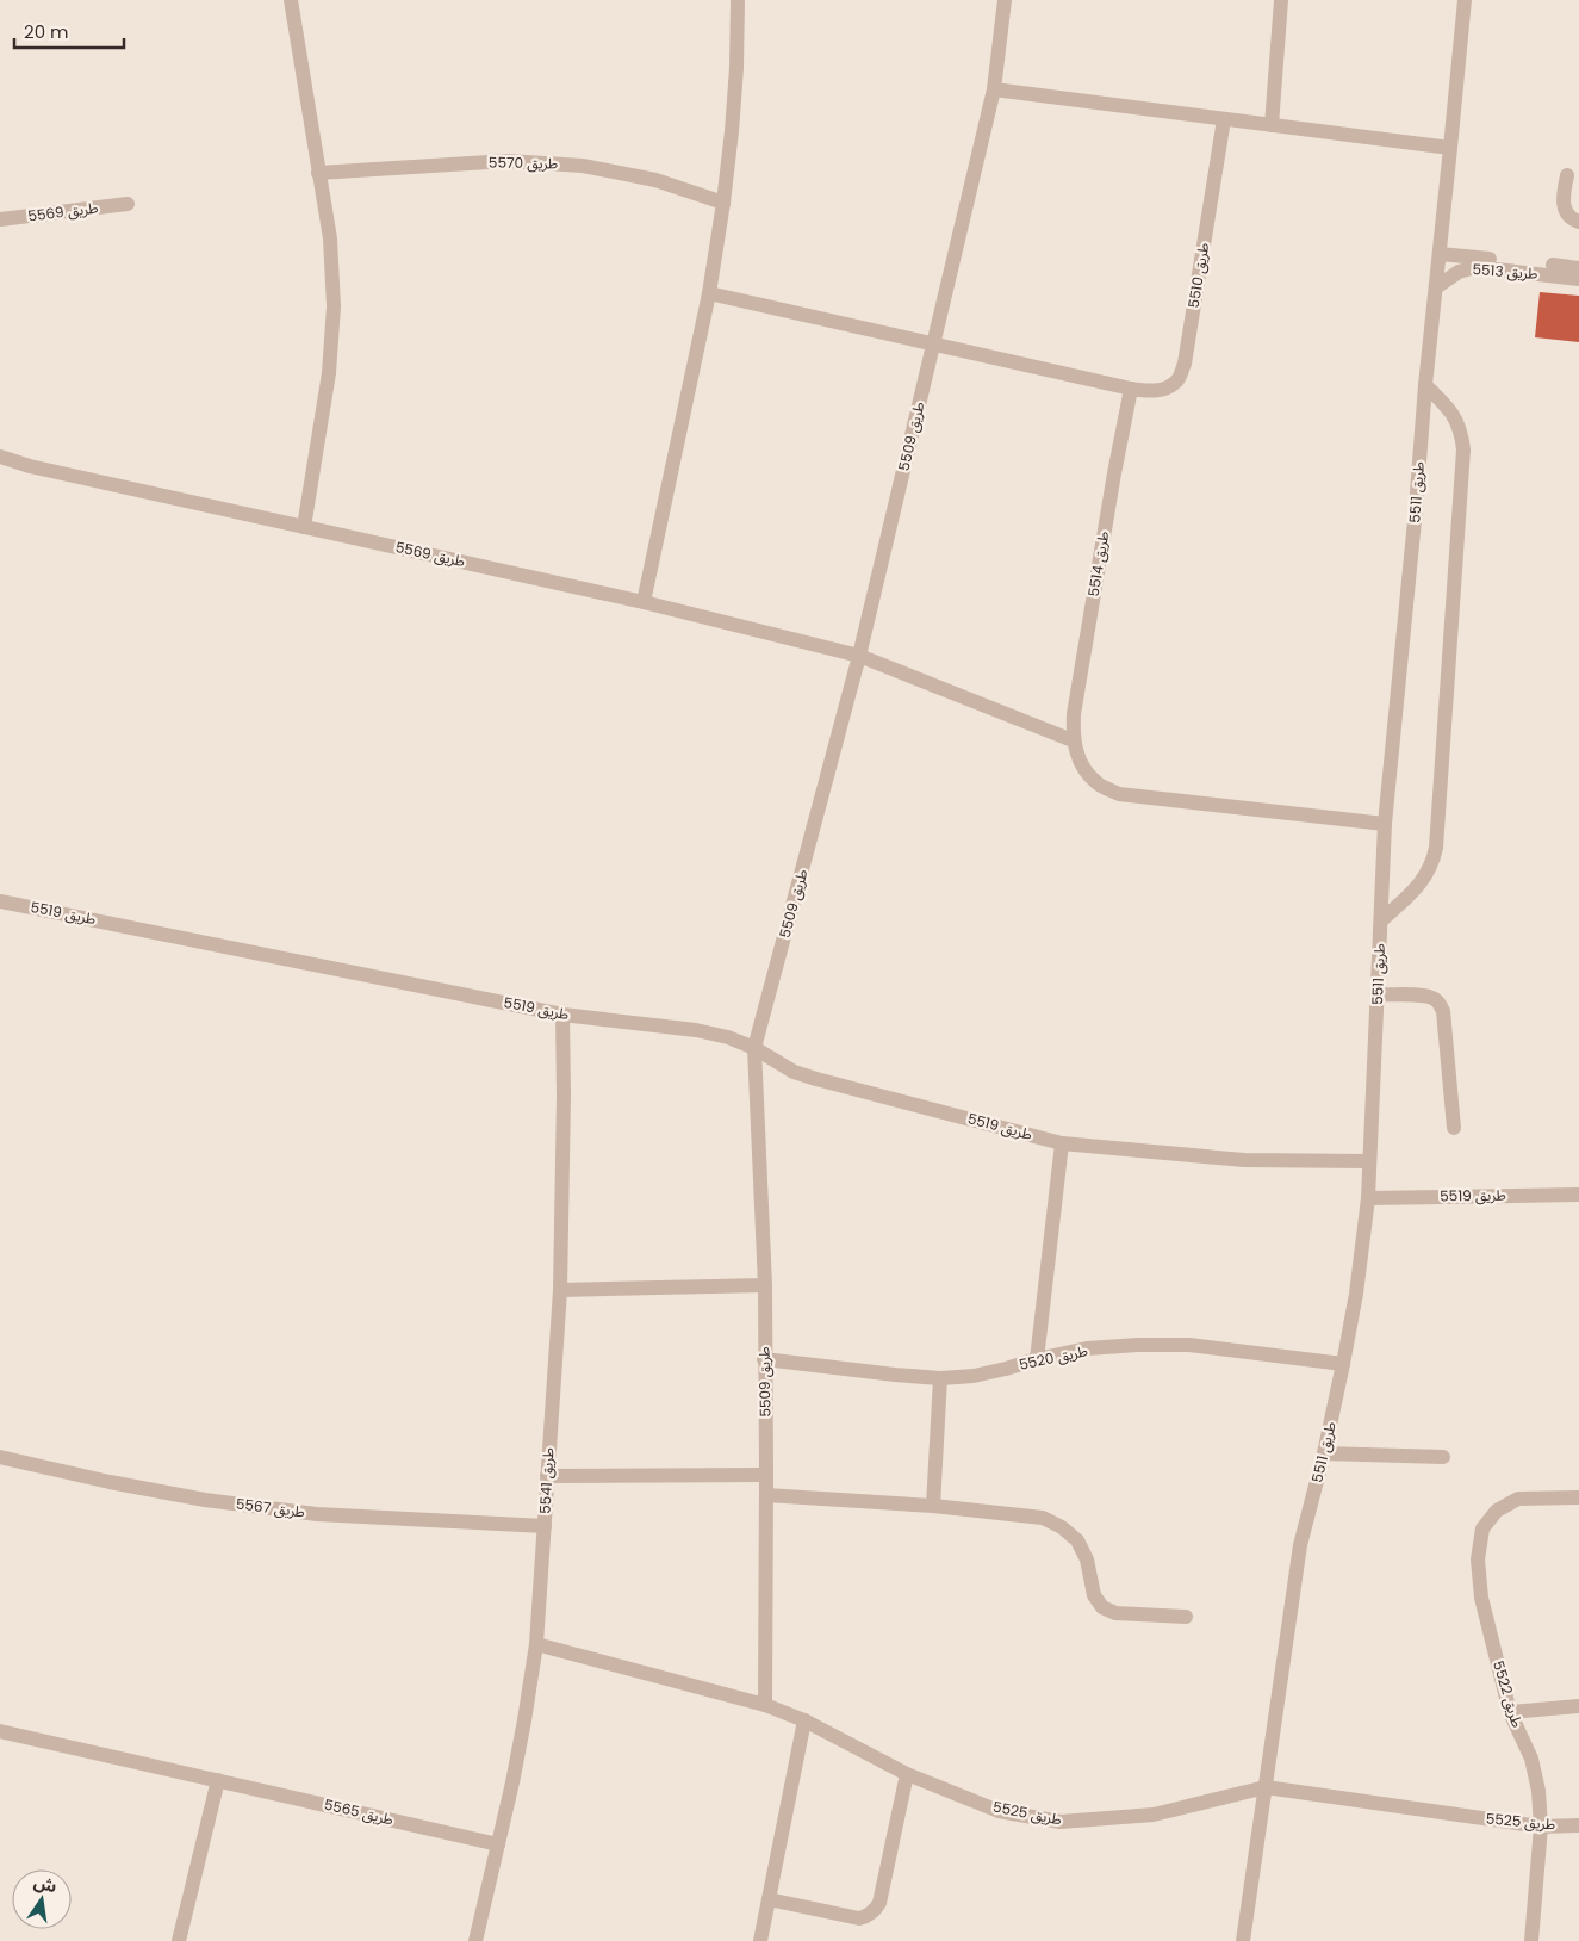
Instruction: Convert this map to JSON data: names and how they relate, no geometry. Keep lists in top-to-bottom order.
{
  "streets": {
    "street": [
      "طريق 5570",
      "طريق 5569",
      "طريق 5513",
      "طريق 5510",
      "طريق 5509",
      "طريق 5511",
      "طريق 5514",
      "طريق 5519",
      "طريق 5520",
      "طريق 5541",
      "طريق 5567",
      "طريق 5522",
      "طريق 5565",
      "طريق 5525"
    ]
  },
  "crossings": [
    ["طريق 5569", "طريق 5509"],
    ["طريق 5513", "طريق 5511"],
    ["طريق 5510", "طريق 5514"],
    ["طريق 5509", "طريق 5519"],
    ["طريق 5509", "طريق 5520"],
    ["طريق 5509", "طريق 5525"],
    ["طريق 5511", "طريق 5514"],
    ["طريق 5511", "طريق 5519"],
    ["طريق 5511", "طريق 5520"],
    ["طريق 5511", "طريق 5525"],
    ["طريق 5519", "طريق 5541"],
    ["طريق 5541", "طريق 5567"],
    ["طريق 5541", "طريق 5565"],
    ["طريق 5541", "طريق 5525"],
    ["طريق 5522", "طريق 5525"]
  ],
  "scale_bar": "20 m",
  "north": "top"
}
